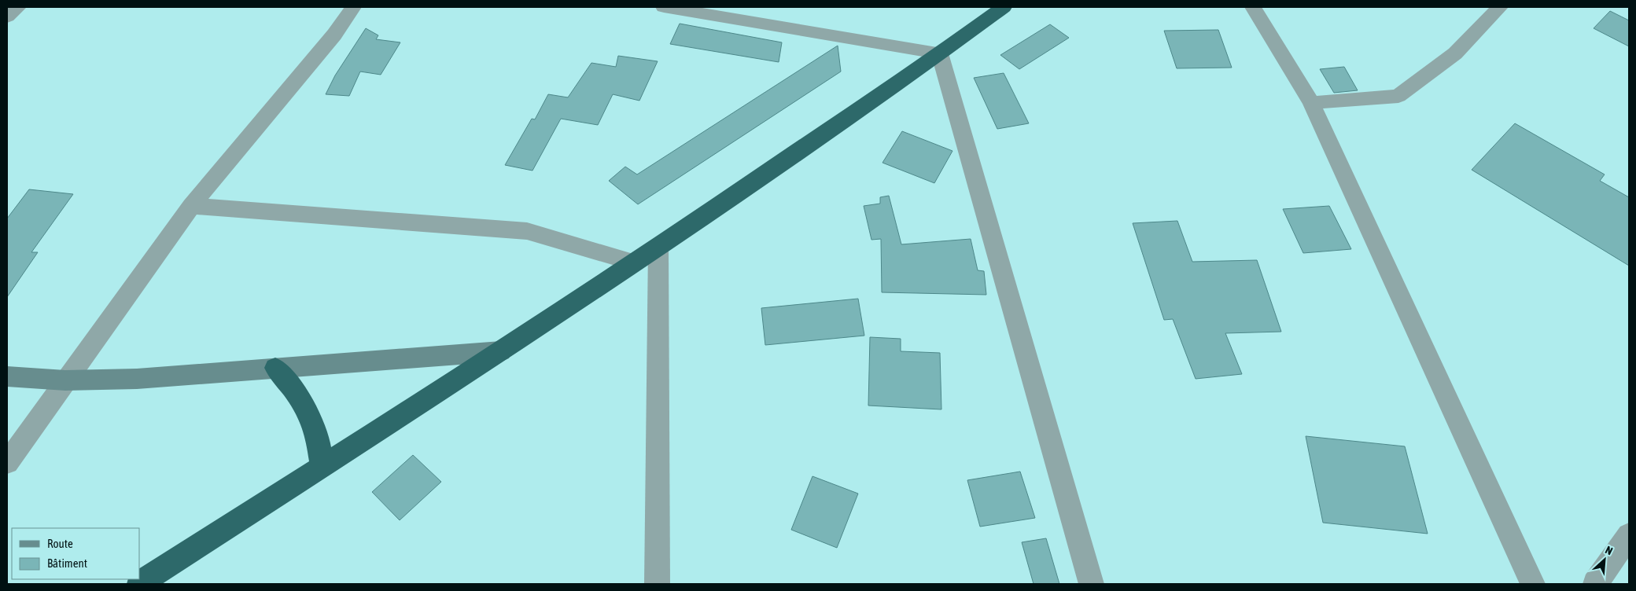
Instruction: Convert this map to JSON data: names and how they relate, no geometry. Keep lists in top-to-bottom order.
{
  "legend": ["Route", "Bâtiment"],
  "north": "top right"
}
